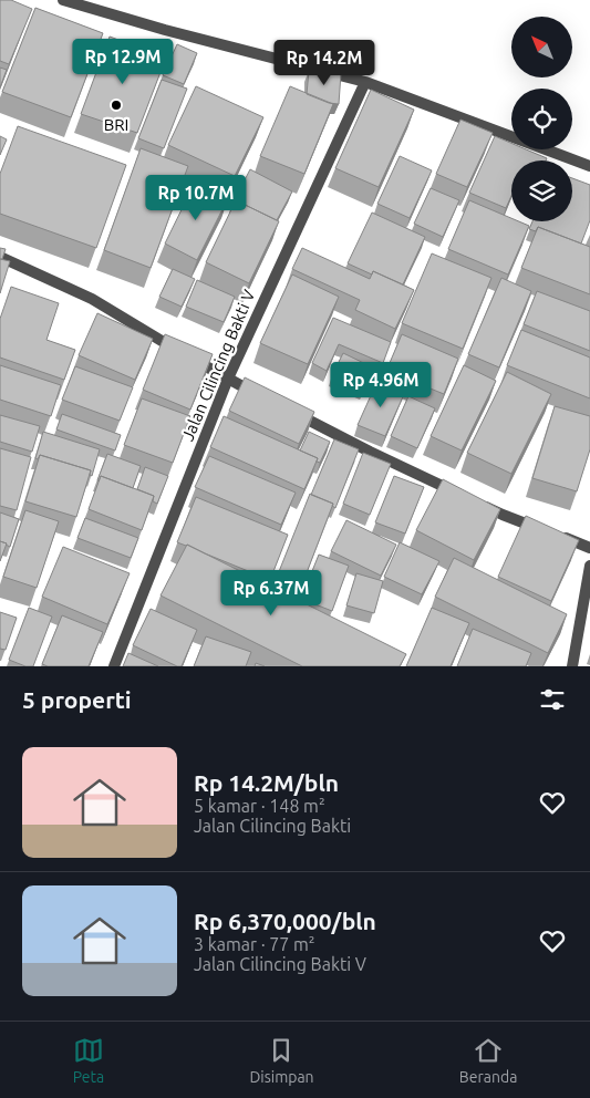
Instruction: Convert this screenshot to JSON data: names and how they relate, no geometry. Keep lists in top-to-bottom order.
{
  "streets": {
    "street": ["Jalan Cilincing Bakti V"]
  },
  "places": ["BRI"],
  "north": "top left",
  "page": {
    "price": [
      "Rp 12.9M",
      "Rp 14.2M",
      "Rp 10.7M",
      "Rp 4.96M",
      "Rp 6.37M"
    ],
    "heading": "5 properti",
    "list": [
      {
        "name": "Rp 14.2M/bln",
        "note": "5 kamar · 148 m² · Jalan Cilincing Bakti"
      },
      {
        "name": "Rp 6,370,000/bln",
        "note": "3 kamar · 77 m² · Jalan Cilincing Bakti V"
      }
    ],
    "tabs": ["Peta", "Disimpan", "Beranda"]
  }
}
